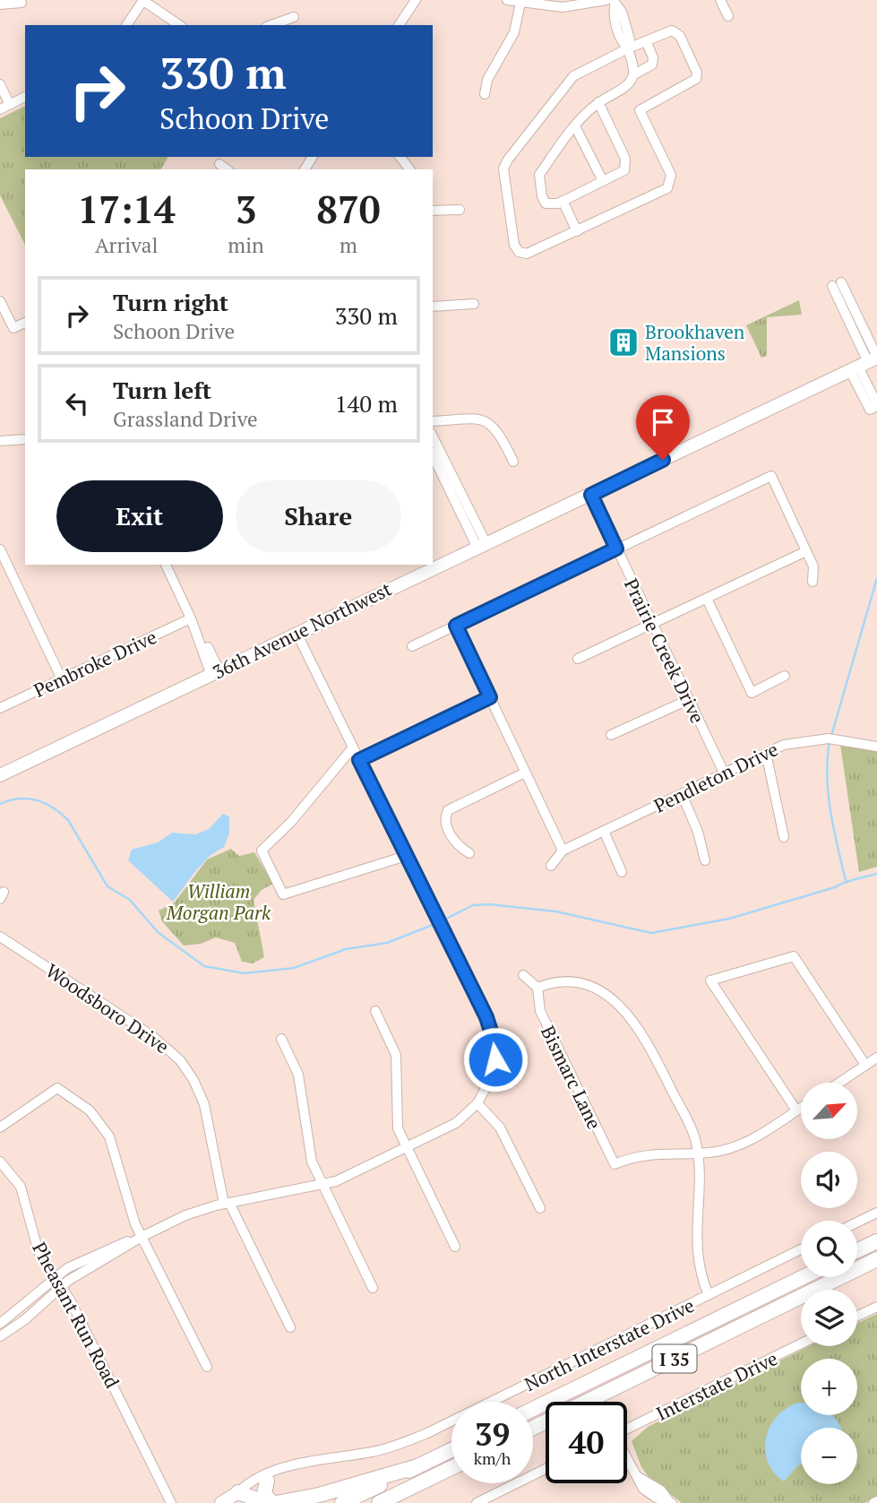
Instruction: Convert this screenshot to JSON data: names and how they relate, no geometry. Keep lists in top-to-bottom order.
{
  "streets": {
    "highway": ["I 35"],
    "main road": ["36th Avenue Northwest", "North Interstate Drive"],
    "street": [
      "Prairie Creek Drive",
      "Pembroke Drive",
      "Pendleton Drive",
      "Woodsboro Drive",
      "Bismarc Lane",
      "Pheasant Run Road",
      "Interstate Drive"
    ]
  },
  "crossings": [
    ["36th Avenue Northwest", "Prairie Creek Drive"],
    ["Prairie Creek Drive", "Pendleton Drive"]
  ],
  "parks": ["William Morgan Park"],
  "places": {
    "building": ["Brookhaven Mansions"]
  },
  "north": "top right",
  "page": {
    "turn": ["330 m", "Schoon Drive"],
    "eta": [
      "17:14",
      "Arrival",
      "3",
      "min",
      "870",
      "m"
    ],
    "list": [
      {
        "name": "Turn right",
        "note": "Schoon Drive",
        "value": "330 m"
      },
      {
        "name": "Turn left",
        "note": "Grassland Drive",
        "value": "140 m"
      }
    ],
    "buttons": ["Exit", "Share"],
    "map_buttons": ["+", "−"],
    "speed": "39 km/h",
    "limit": "40"
  }
}
